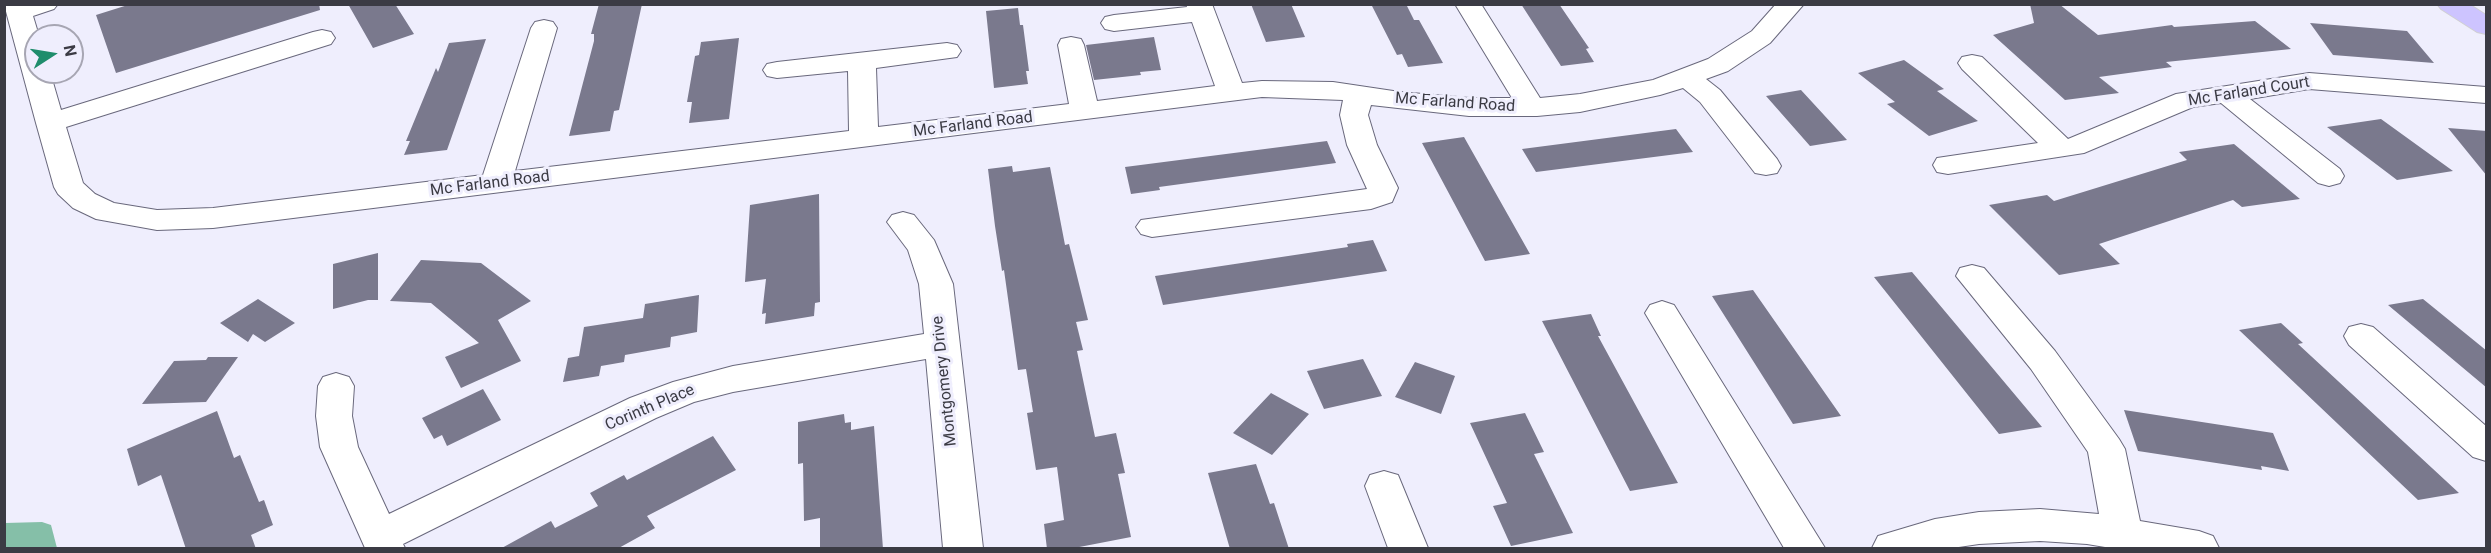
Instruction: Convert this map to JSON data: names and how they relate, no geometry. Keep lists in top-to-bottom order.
{
  "streets": {
    "street": [
      "Mc Farland Court",
      "Mc Farland Road",
      "Montgomery Drive",
      "Corinth Place"
    ]
  },
  "crossings": [
    ["Montgomery Drive", "Corinth Place"]
  ],
  "north": "right"
}
